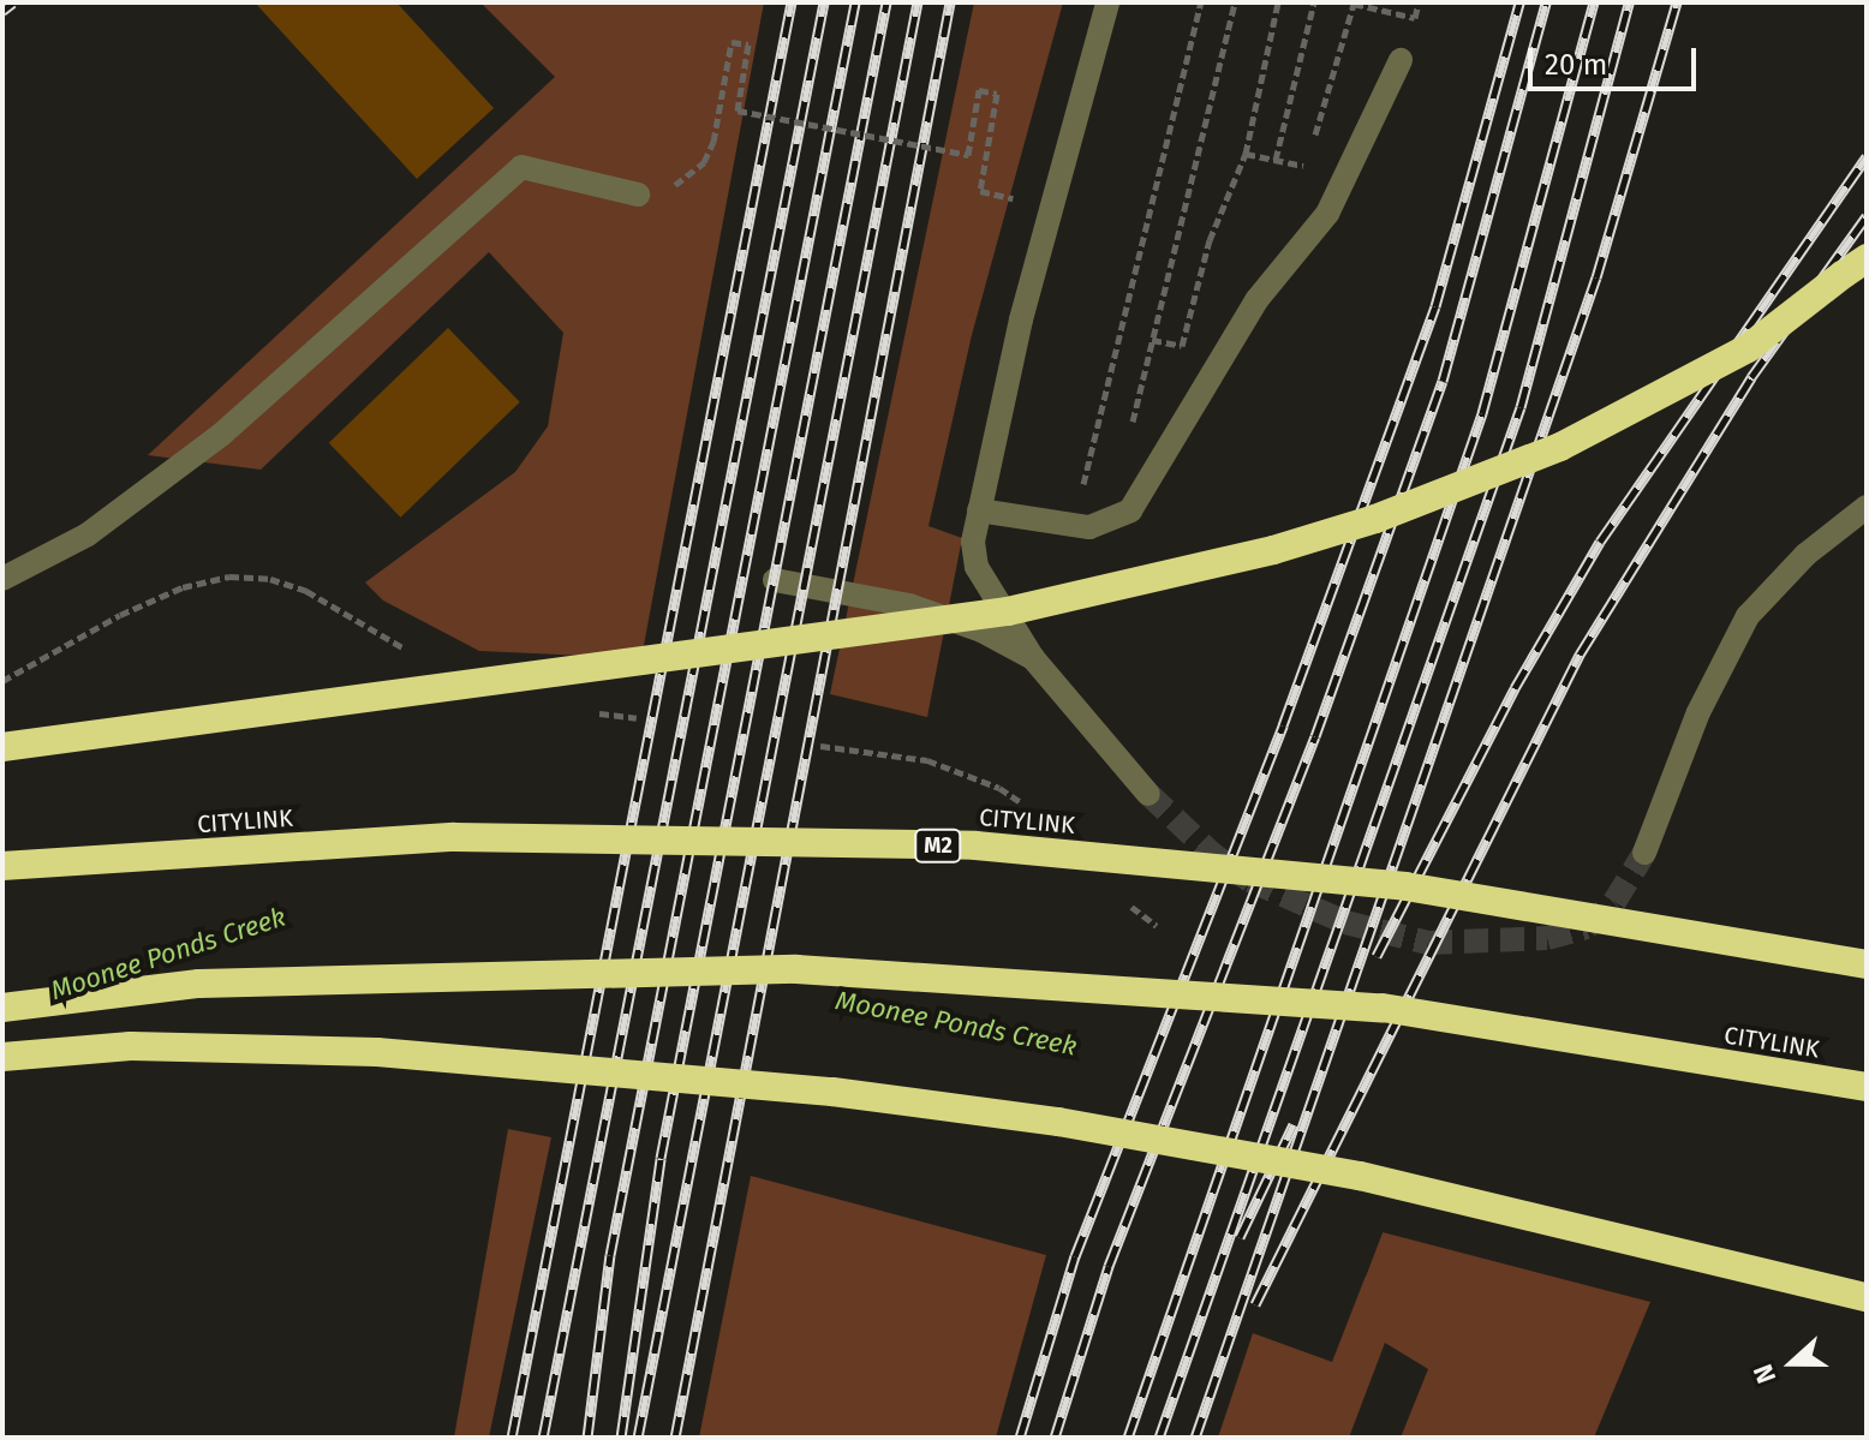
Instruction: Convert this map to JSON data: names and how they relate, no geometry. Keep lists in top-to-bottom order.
{
  "streets": {
    "highway": ["CITYLINK", "M2"]
  },
  "water": ["Moonee Ponds Creek"],
  "scale_bar": "20 m",
  "north": "left"
}
